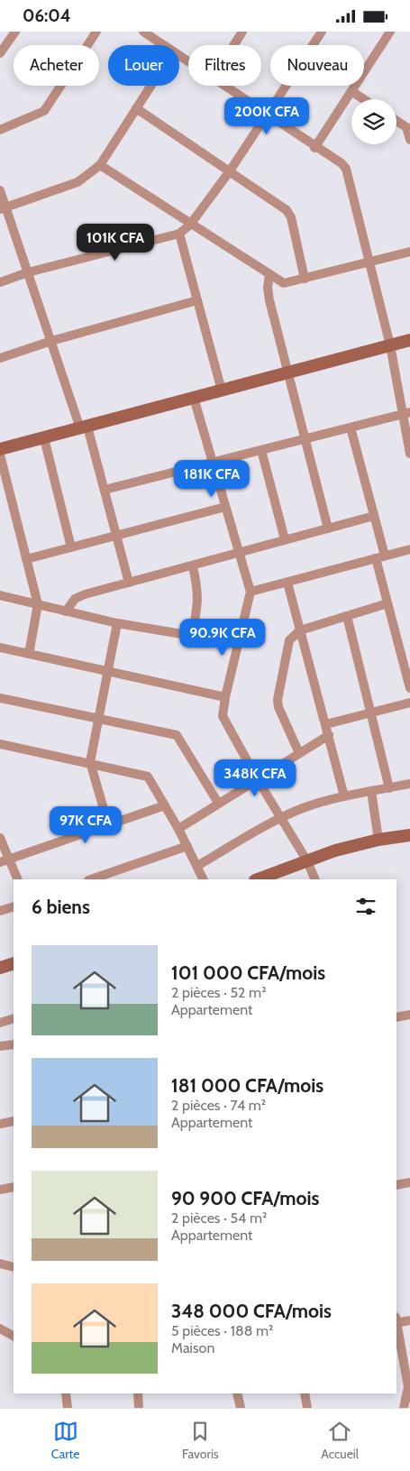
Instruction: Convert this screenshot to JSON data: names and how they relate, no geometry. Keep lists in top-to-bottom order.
{
  "page": {
    "status": "06:04",
    "chip": [
      "Acheter",
      "Louer",
      "Filtres",
      "Nouveau"
    ],
    "price": [
      "200K CFA",
      "101K CFA",
      "181K CFA",
      "90.9K CFA",
      "348K CFA",
      "97K CFA"
    ],
    "heading": "6 biens",
    "list": [
      {
        "name": "101 000 CFA/mois",
        "note": "2 pièces · 52 m² · Appartement"
      },
      {
        "name": "181 000 CFA/mois",
        "note": "2 pièces · 74 m² · Appartement"
      },
      {
        "name": "90 900 CFA/mois",
        "note": "2 pièces · 54 m² · Appartement"
      },
      {
        "name": "348 000 CFA/mois",
        "note": "5 pièces · 188 m² · Maison"
      }
    ],
    "tabs": ["Carte", "Favoris", "Accueil"]
  }
}
